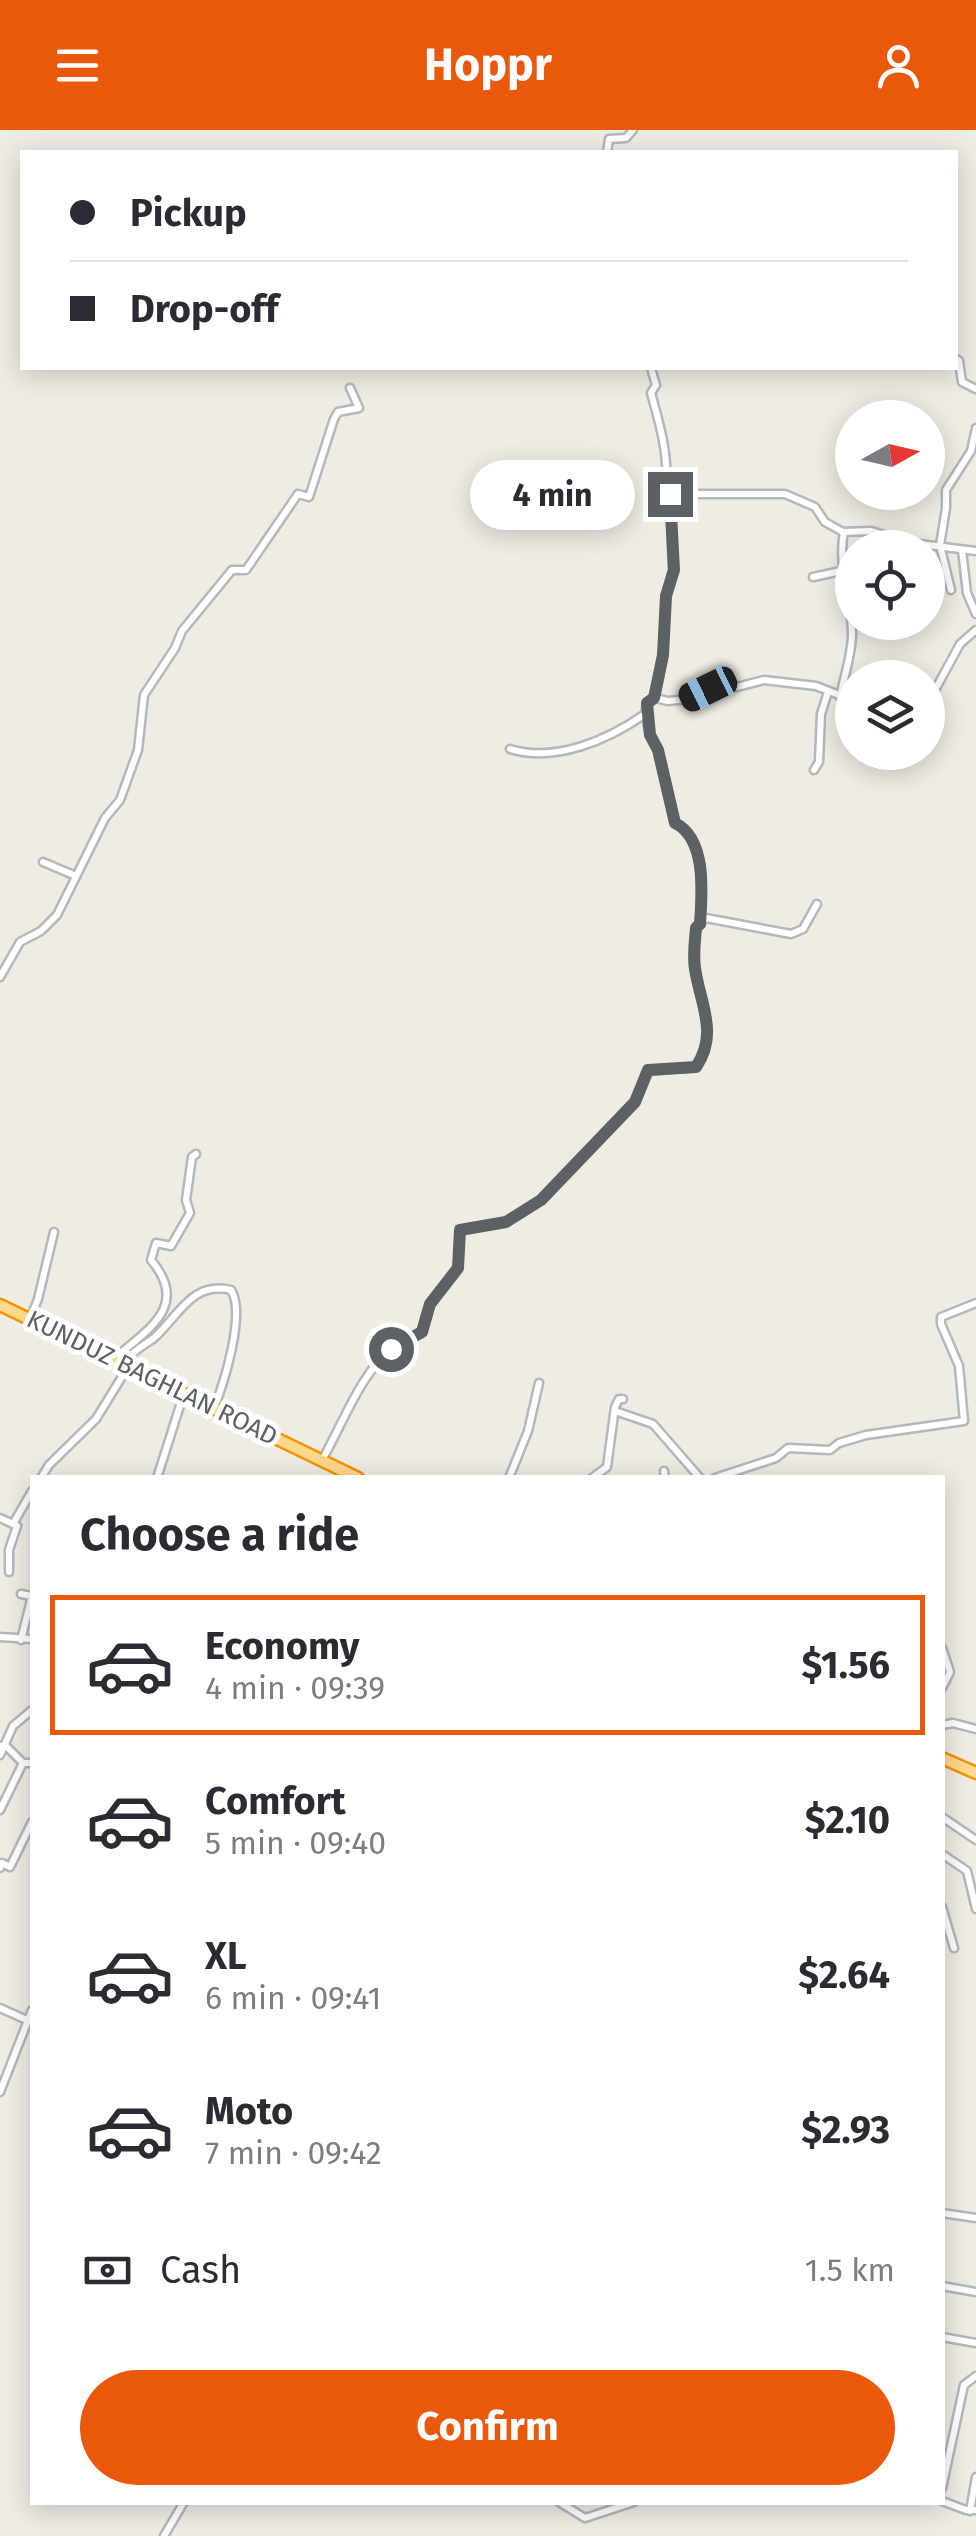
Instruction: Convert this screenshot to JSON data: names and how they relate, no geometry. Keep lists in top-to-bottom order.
{
  "streets": {
    "highway": ["KUNDUZ BAGHLAN ROAD"]
  },
  "north": "right",
  "page": {
    "header": "Hoppr",
    "banner": ["Pickup", "Drop-off"],
    "bubble": "4 min",
    "heading": "Choose a ride",
    "list": [
      {
        "name": "Economy",
        "note": "4 min · 09:39",
        "value": "$1.56"
      },
      {
        "name": "Comfort",
        "note": "5 min · 09:40",
        "value": "$2.10"
      },
      {
        "name": "XL",
        "note": "6 min · 09:41",
        "value": "$2.64"
      },
      {
        "name": "Moto",
        "note": "7 min · 09:42",
        "value": "$2.93"
      }
    ],
    "pay": ["Cash", "1.5 km"],
    "buttons": "Confirm"
  }
}
